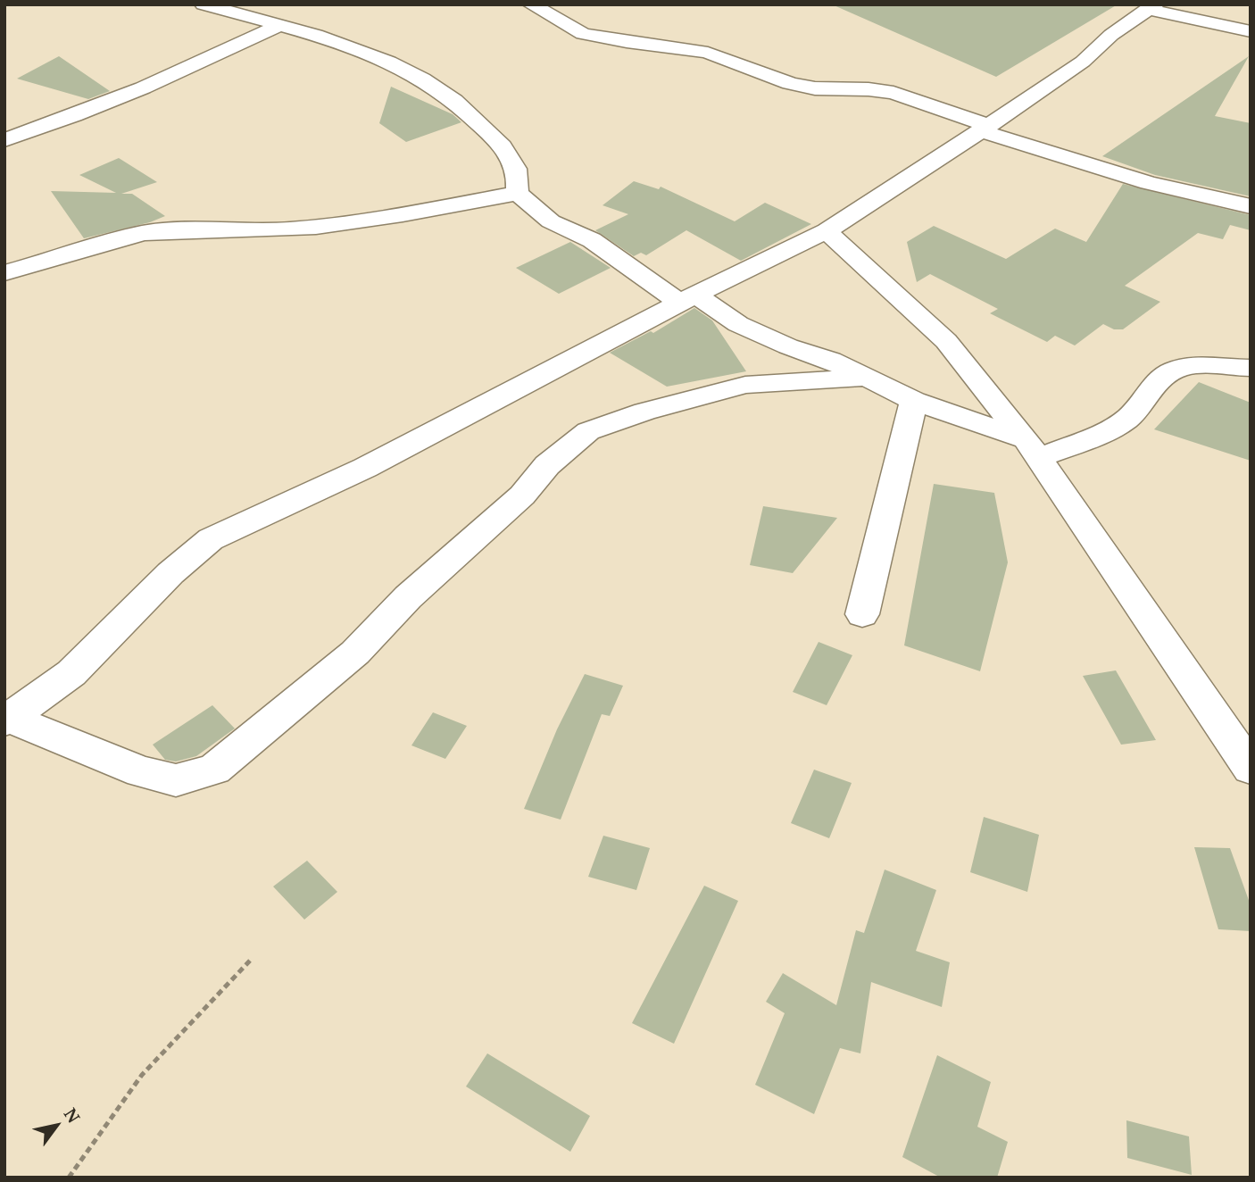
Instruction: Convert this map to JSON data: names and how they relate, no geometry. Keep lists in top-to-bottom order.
{
  "north": "top right"
}
